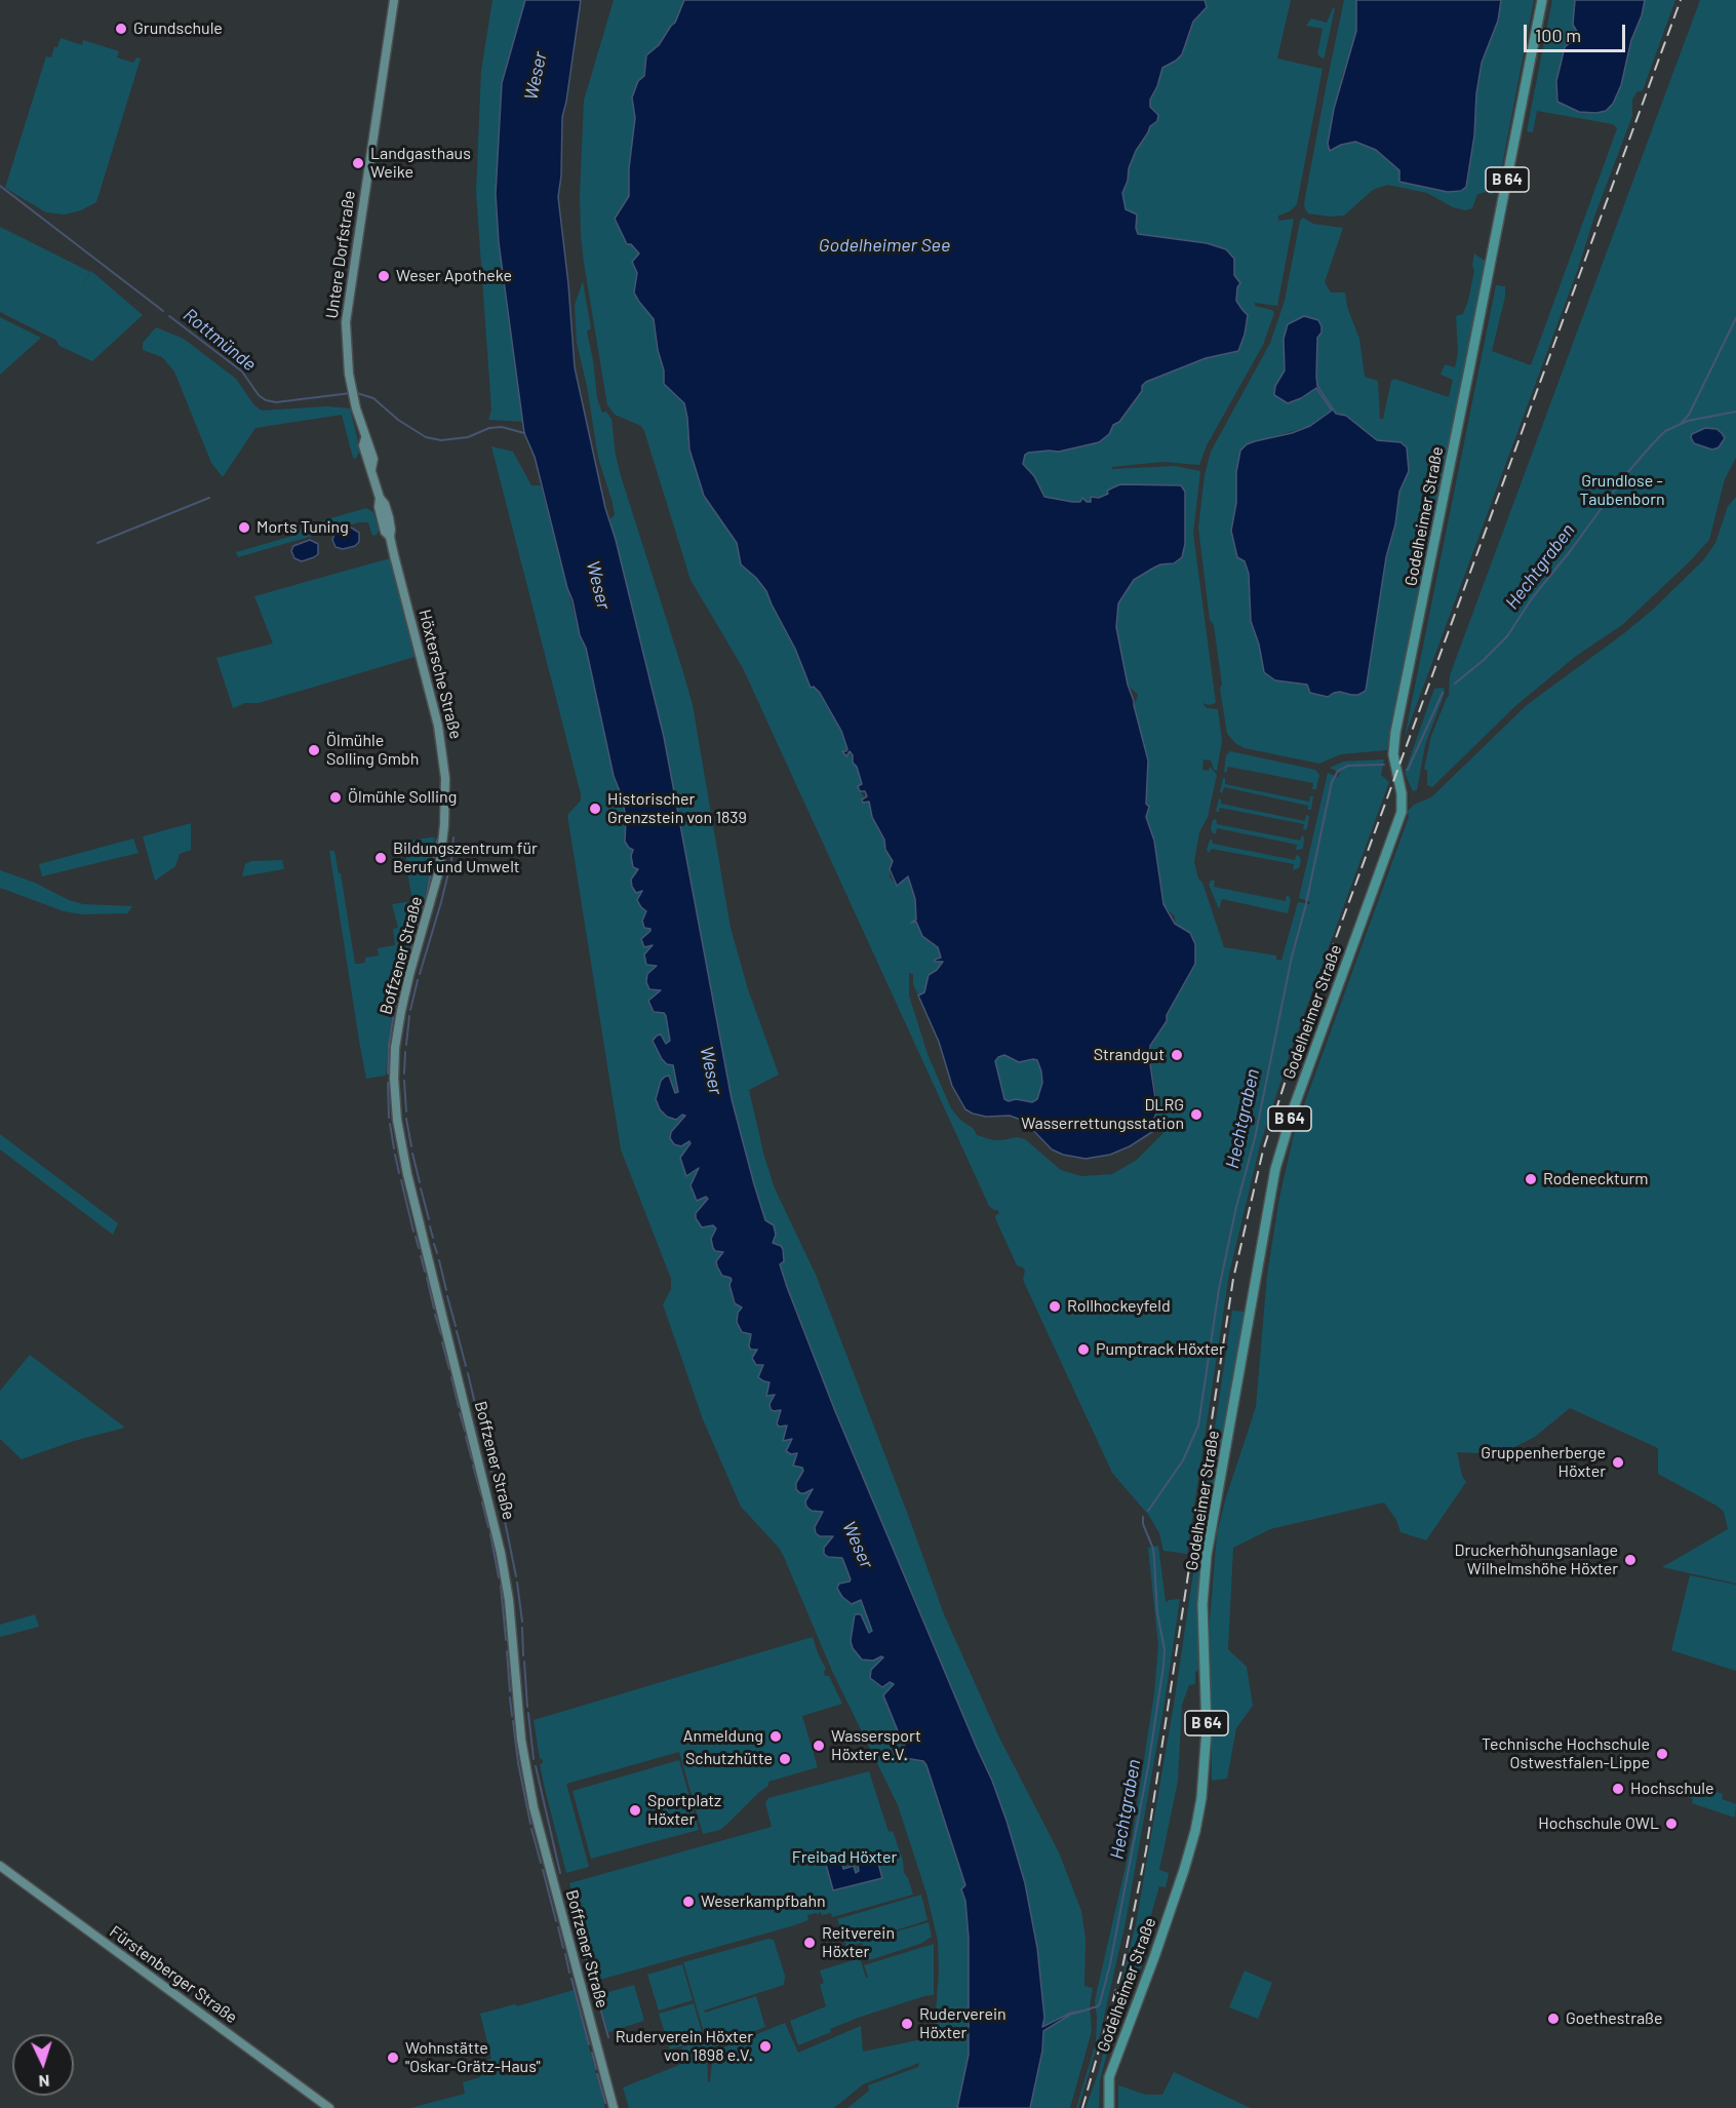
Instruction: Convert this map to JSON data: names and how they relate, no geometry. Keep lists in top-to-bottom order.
{
  "streets": {
    "main road": ["B 64", "Godelheimer Straße"],
    "street": [
      "Untere Dorfstraße",
      "Höxtersche Straße",
      "Boffzener Straße",
      "Fürstenberger Straße"
    ]
  },
  "crossings": [
    ["Untere Dorfstraße", "Höxtersche Straße"],
    ["Höxtersche Straße", "Boffzener Straße"]
  ],
  "water": [
    "Weser",
    "Godelheimer See",
    "Rottmünde",
    "Hechtgraben"
  ],
  "parks": ["Grundlose - Taubenborn", "Freibad Höxter"],
  "places": [
    "Grundschule",
    "Landgasthaus Weike",
    "Weser Apotheke",
    "Morts Tuning",
    "Ölmühle Solling Gmbh",
    "Ölmühle Solling",
    "Historischer Grenzstein von 1839",
    "Bildungszentrum für Beruf und Umwelt",
    "Strandgut",
    "DLRG Wasserrettungsstation",
    "Rodeneckturm",
    "Rollhockeyfeld",
    "Pumptrack Höxter",
    "Gruppenherberge Höxter",
    "Druckerhöhungsanlage Wilhelmshöhe Höxter",
    "Anmeldung",
    "Wassersport Höxter e.V.",
    "Technische Hochschule Ostwestfalen-Lippe",
    "Schutzhütte",
    "Hochschule",
    "Sportplatz Höxter",
    "Hochschule OWL",
    "Weserkampfbahn",
    "Reitverein Höxter",
    "Goethestraße",
    "Ruderverein Höxter",
    "Ruderverein Höxter von 1898 e.V.",
    "Wohnstätte \"Oskar-Grätz-Haus\""
  ],
  "scale_bar": "100 m",
  "north": "bottom"
}
